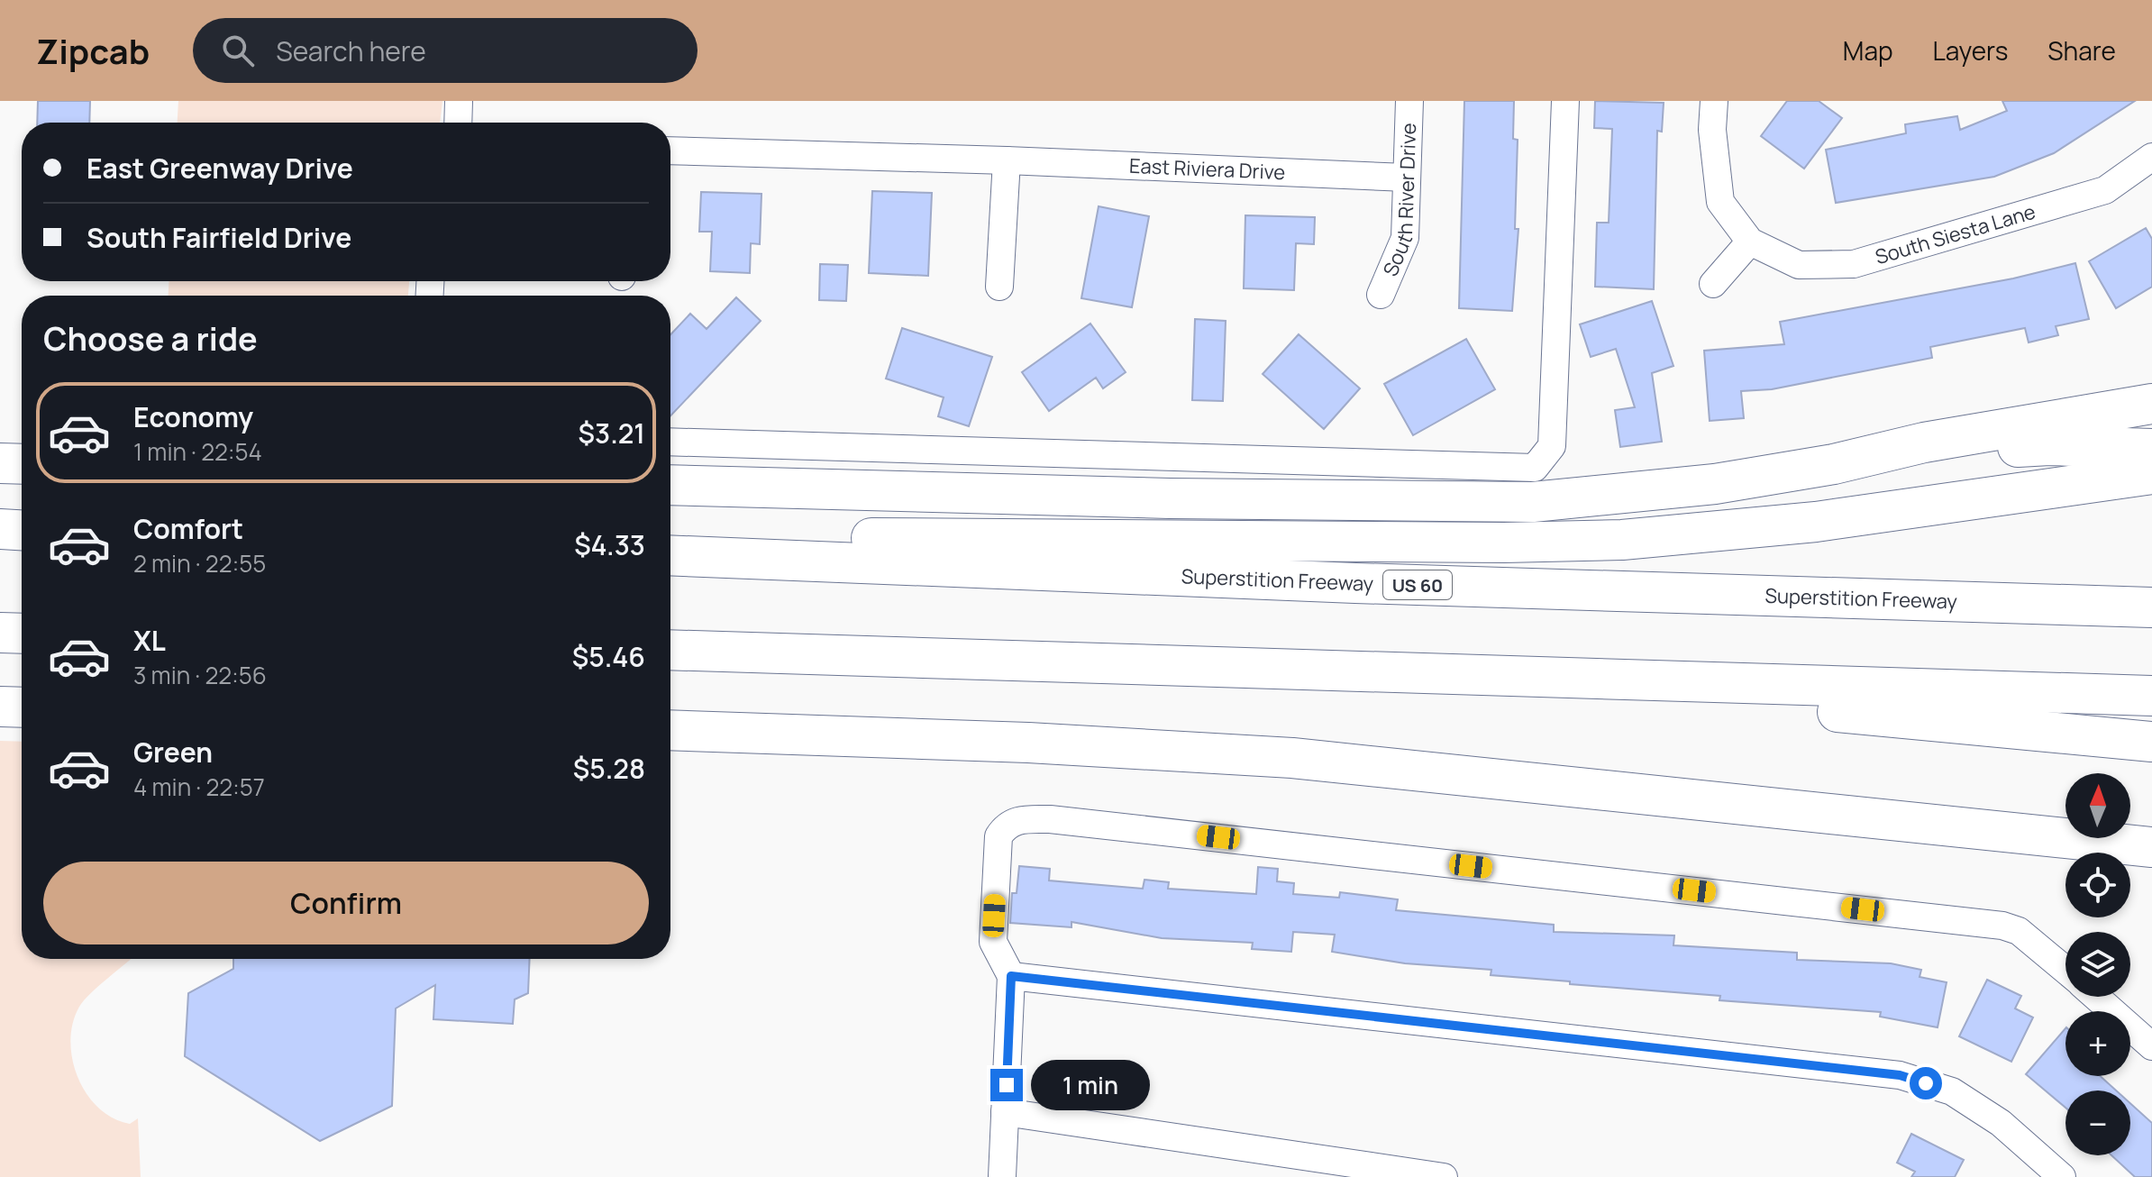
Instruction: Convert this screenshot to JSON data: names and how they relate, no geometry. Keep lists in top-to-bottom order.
{
  "streets": {
    "highway": ["Superstition Freeway", "US 60"],
    "street": ["East Riviera Drive", "South River Drive", "South Siesta Lane"]
  },
  "crossings": [
    ["East Riviera Drive", "South River Drive"]
  ],
  "north": "top",
  "page": {
    "header": "Zipcab",
    "search": "Search here",
    "nav": ["Map", "Layers", "Share"],
    "banner": ["East Greenway Drive", "South Fairfield Drive"],
    "heading": "Choose a ride",
    "list": [
      {
        "name": "Economy",
        "note": "1 min · 22:54",
        "value": "$3.21"
      },
      {
        "name": "Comfort",
        "note": "2 min · 22:55",
        "value": "$4.33"
      },
      {
        "name": "XL",
        "note": "3 min · 22:56",
        "value": "$5.46"
      },
      {
        "name": "Green",
        "note": "4 min · 22:57",
        "value": "$5.28"
      }
    ],
    "map_buttons": ["+", "−"],
    "buttons": "Confirm",
    "bubble": "1 min"
  }
}
